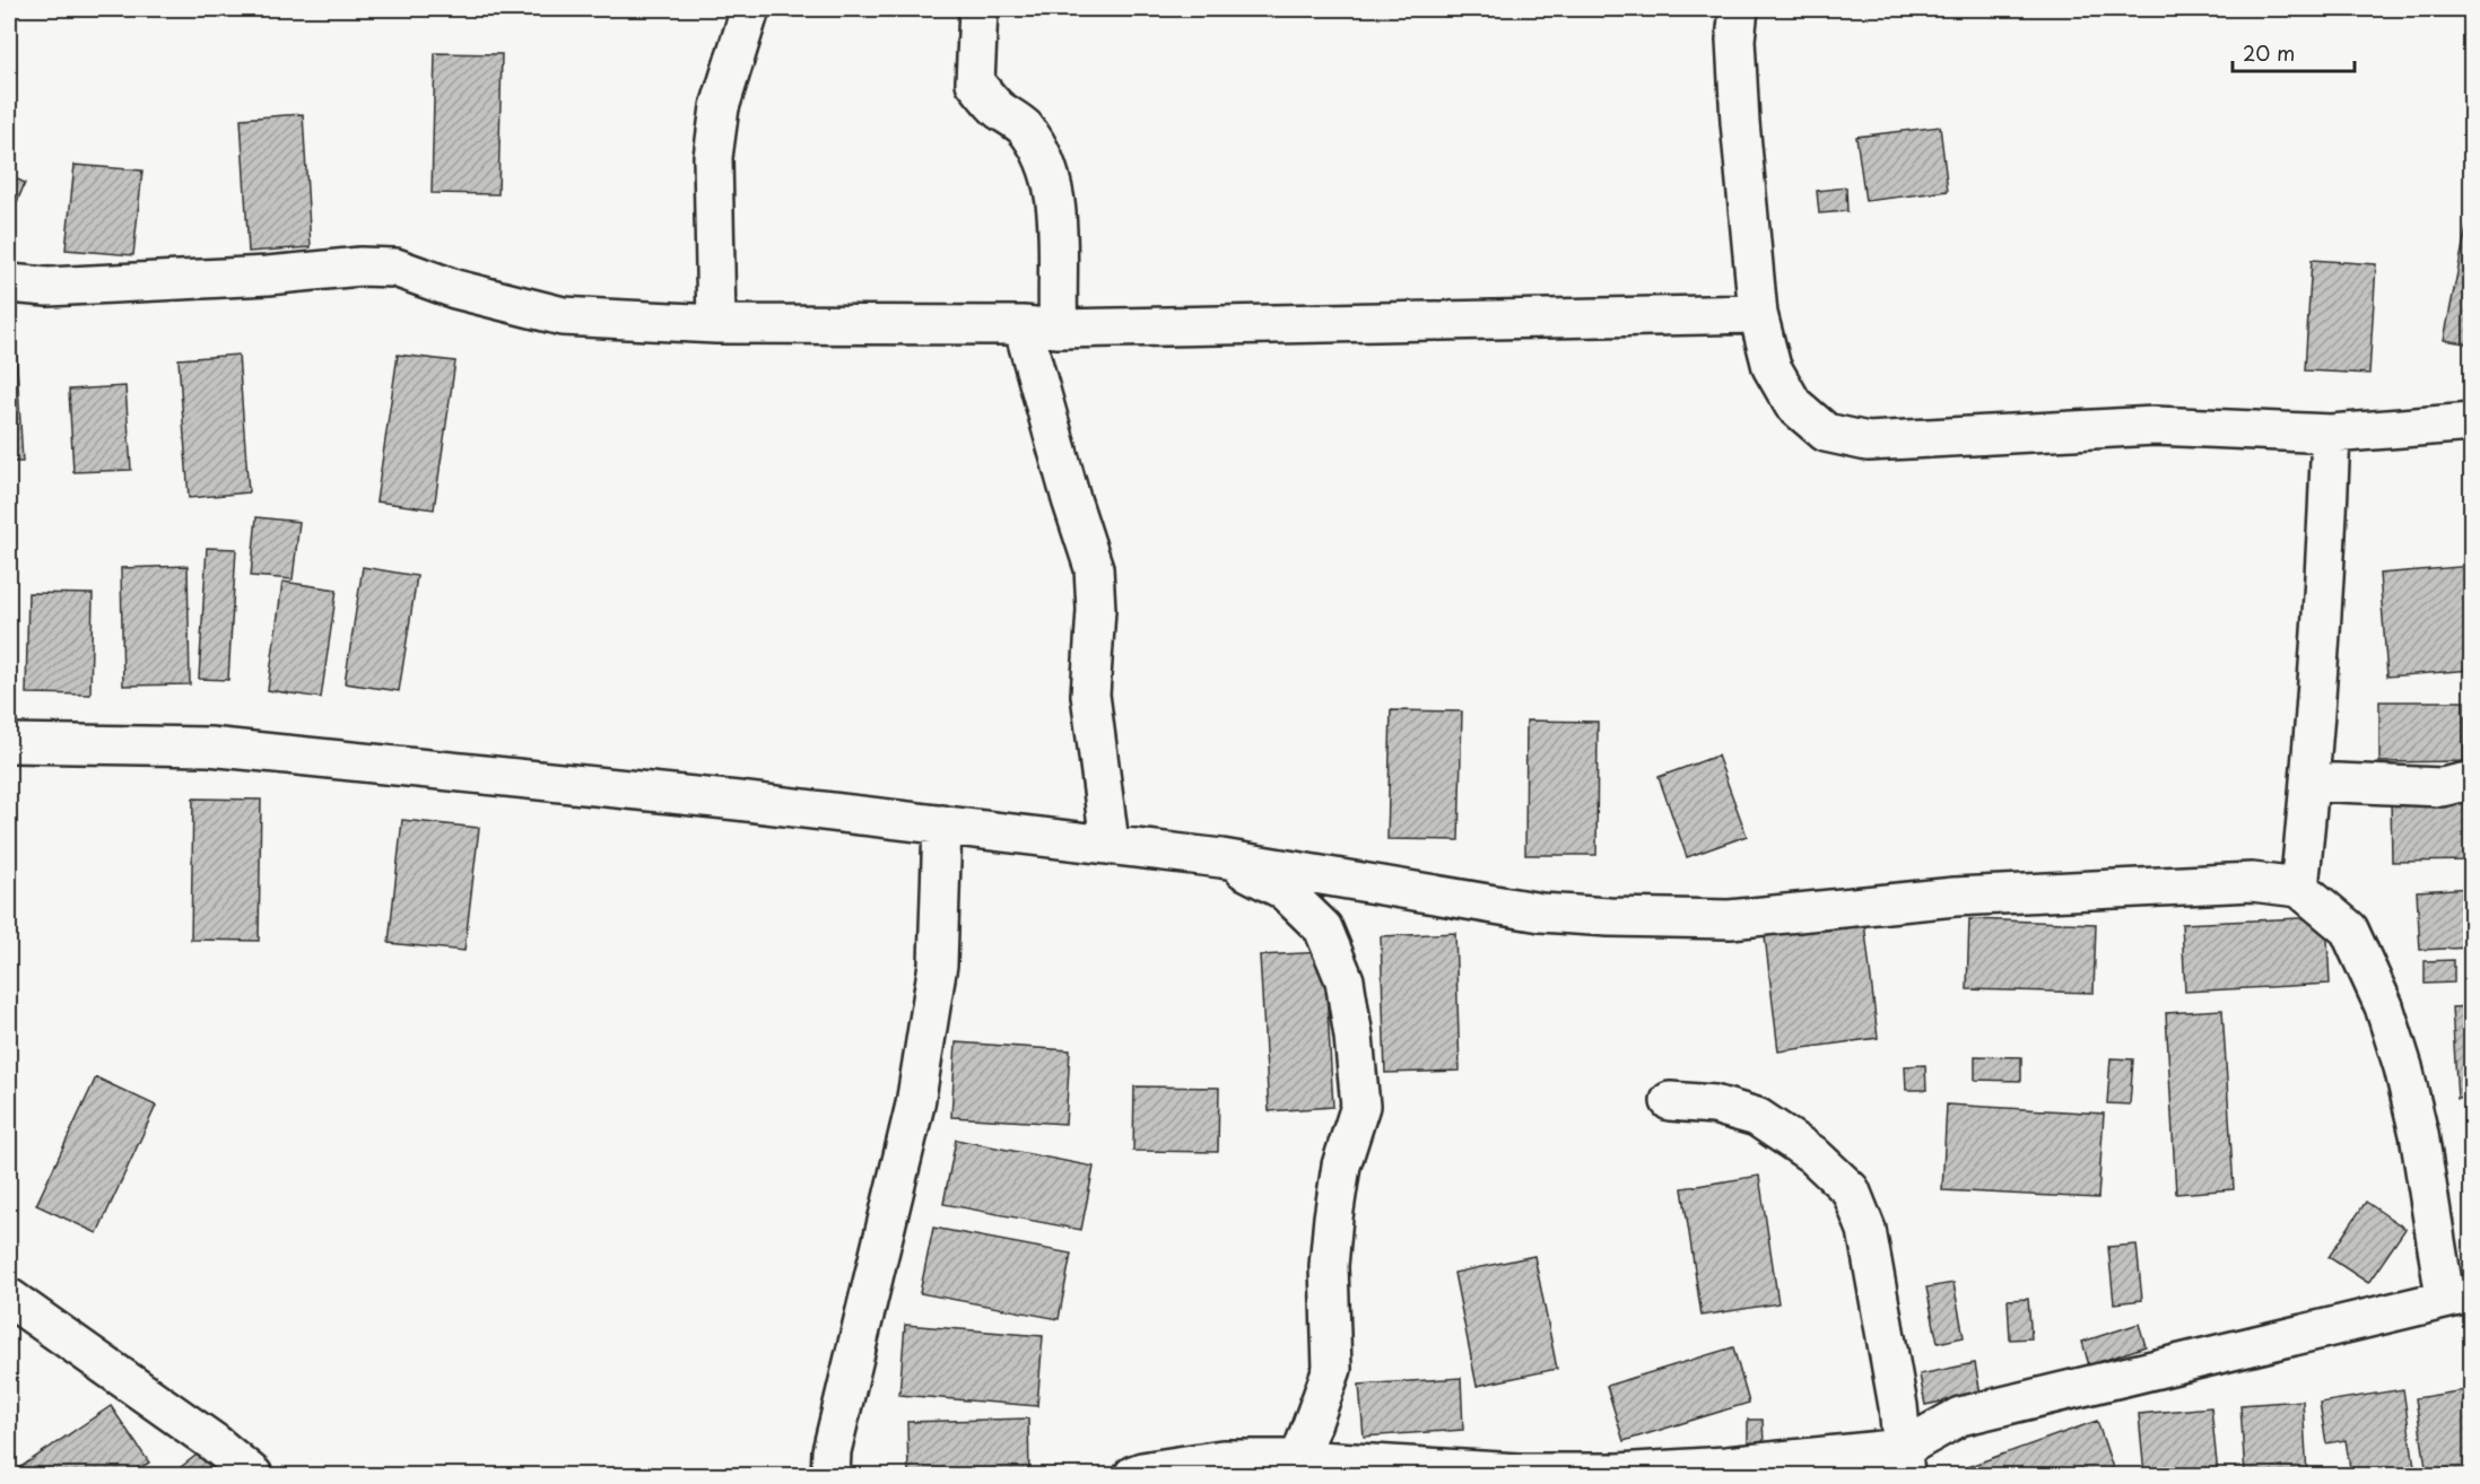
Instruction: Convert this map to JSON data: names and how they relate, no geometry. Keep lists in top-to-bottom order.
{
  "scale_bar": "20 m"
}
